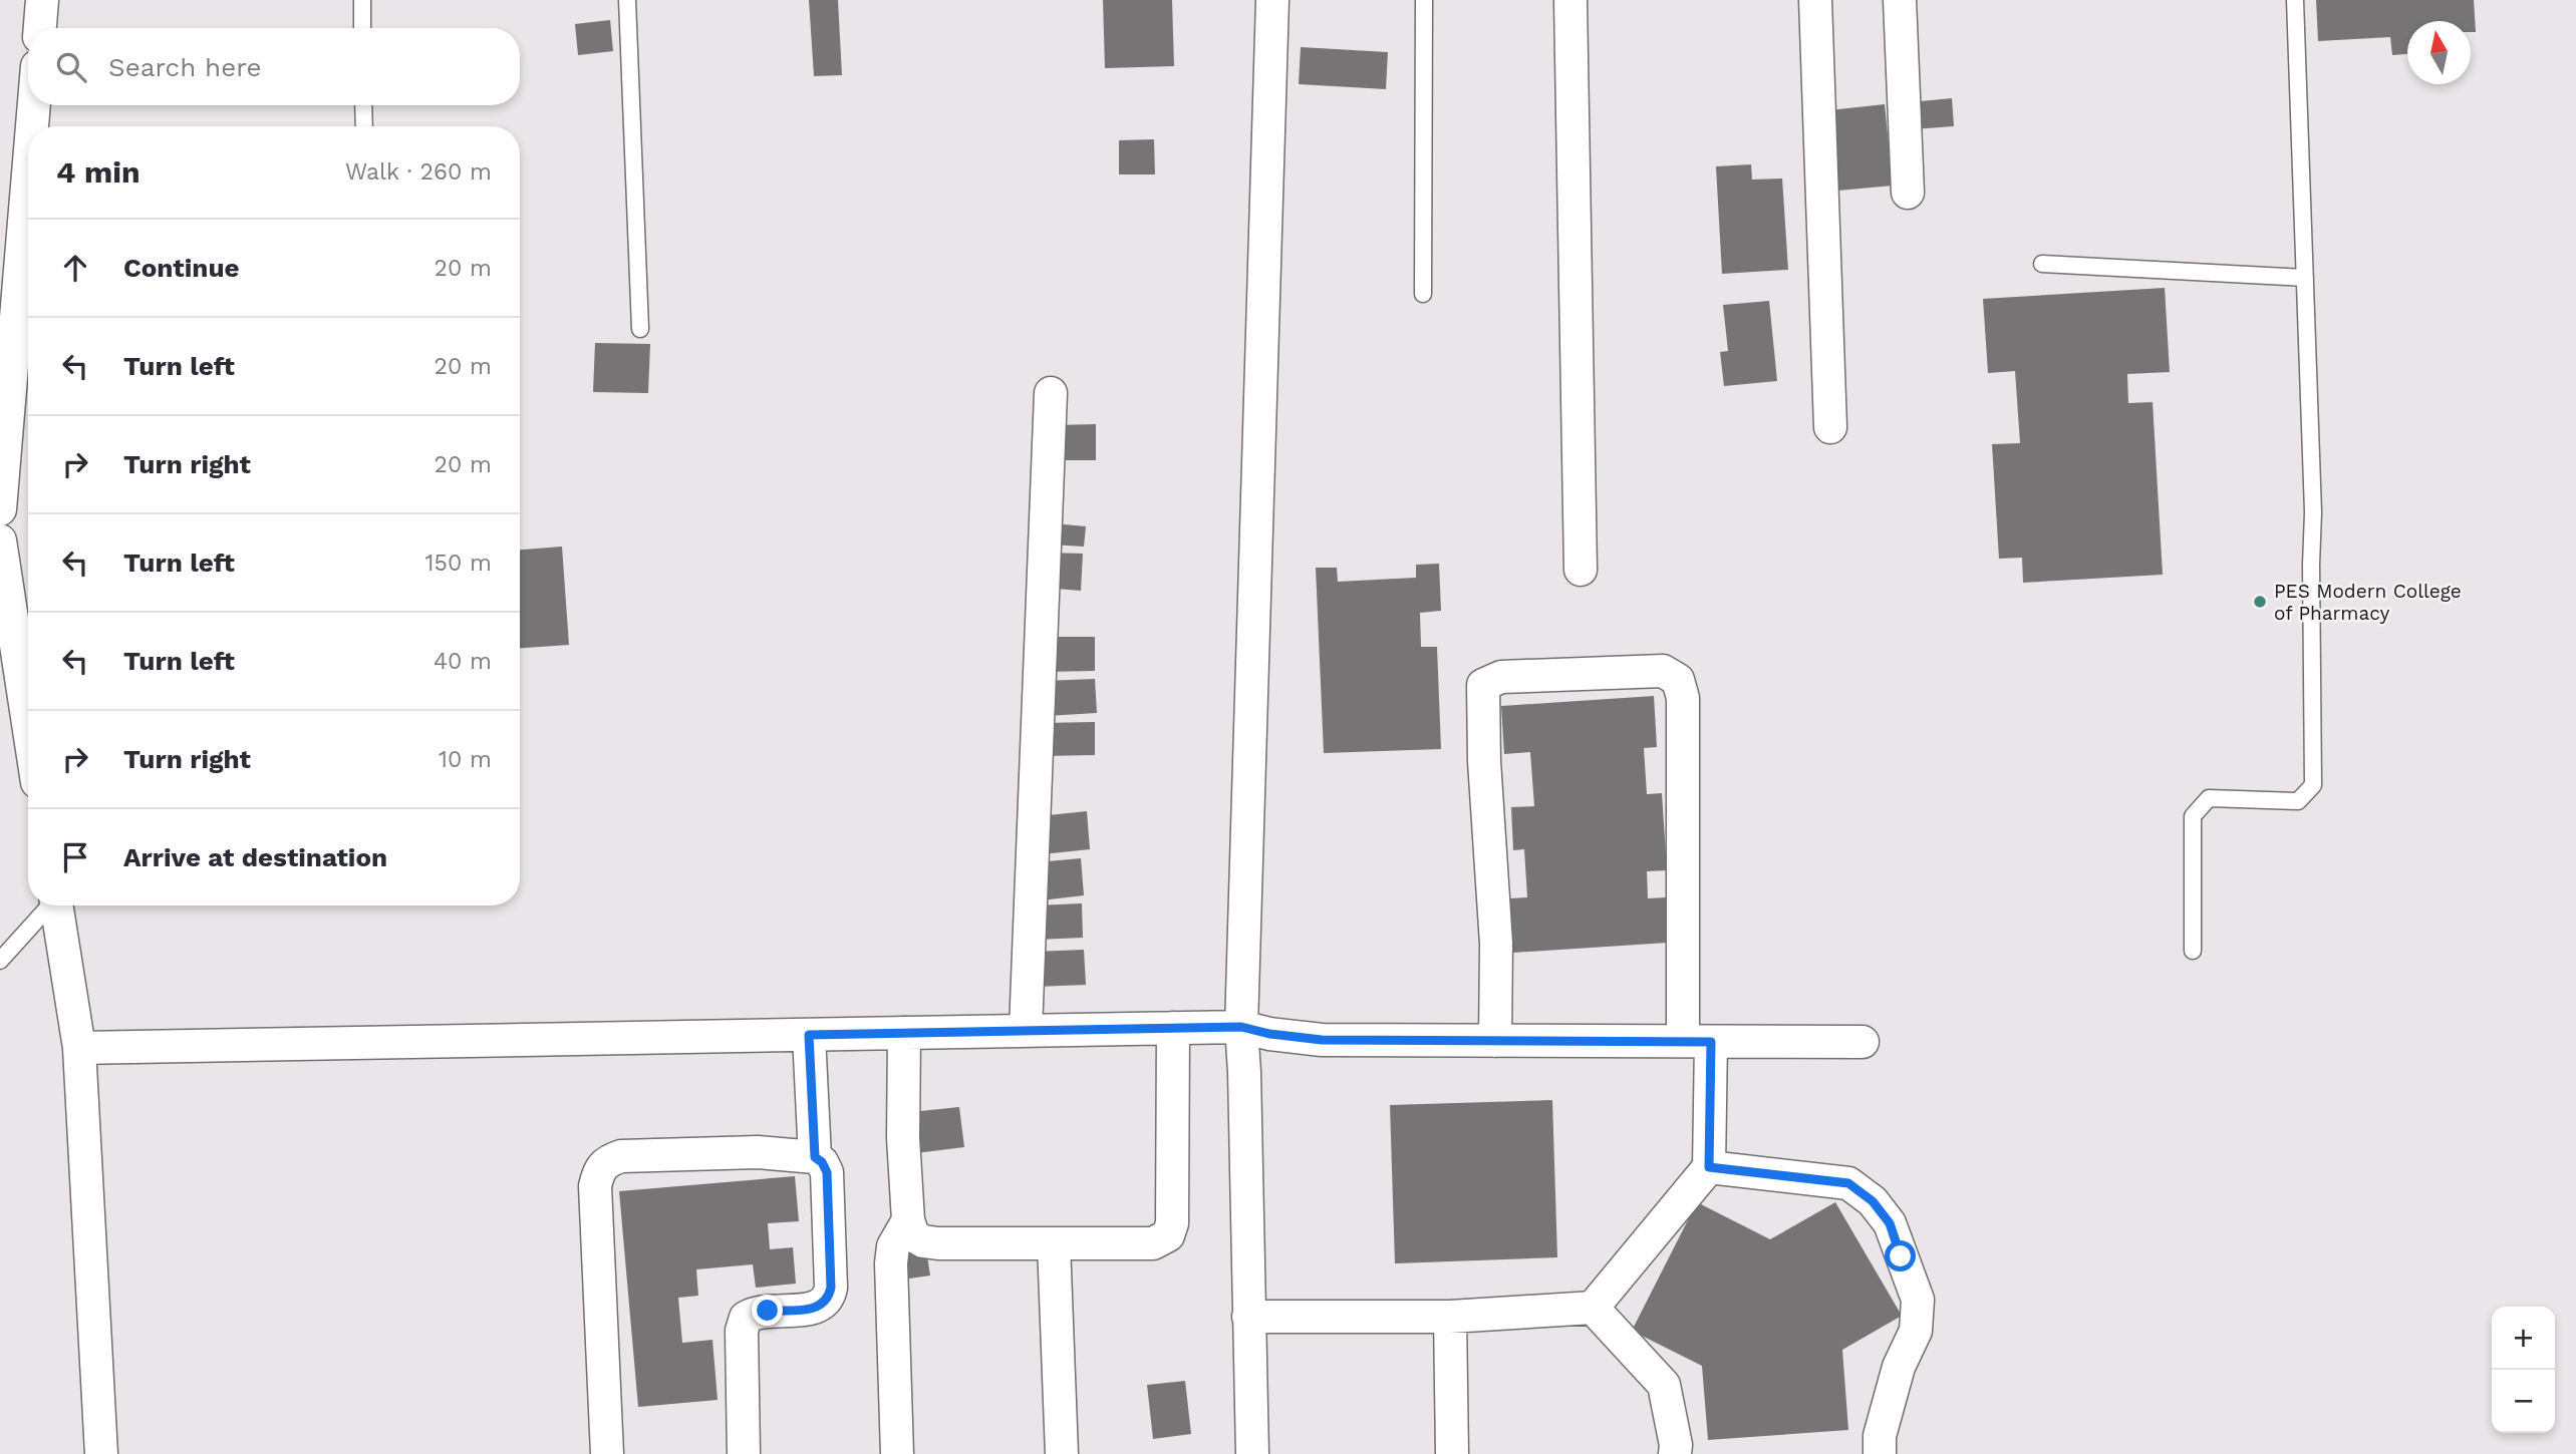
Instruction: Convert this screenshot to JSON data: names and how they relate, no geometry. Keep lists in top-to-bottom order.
{
  "places": ["PES Modern College of Pharmacy"],
  "north": "top",
  "page": {
    "search": "Search here",
    "heading": ["4 min", "Walk · 260 m"],
    "list": [
      ["Continue", "20 m"],
      ["Turn left", "20 m"],
      ["Turn right", "20 m"],
      ["Turn left", "150 m"],
      ["Turn left", "40 m"],
      ["Turn right", "10 m"],
      "Arrive at destination"
    ],
    "map_buttons": ["+", "−"]
  }
}
